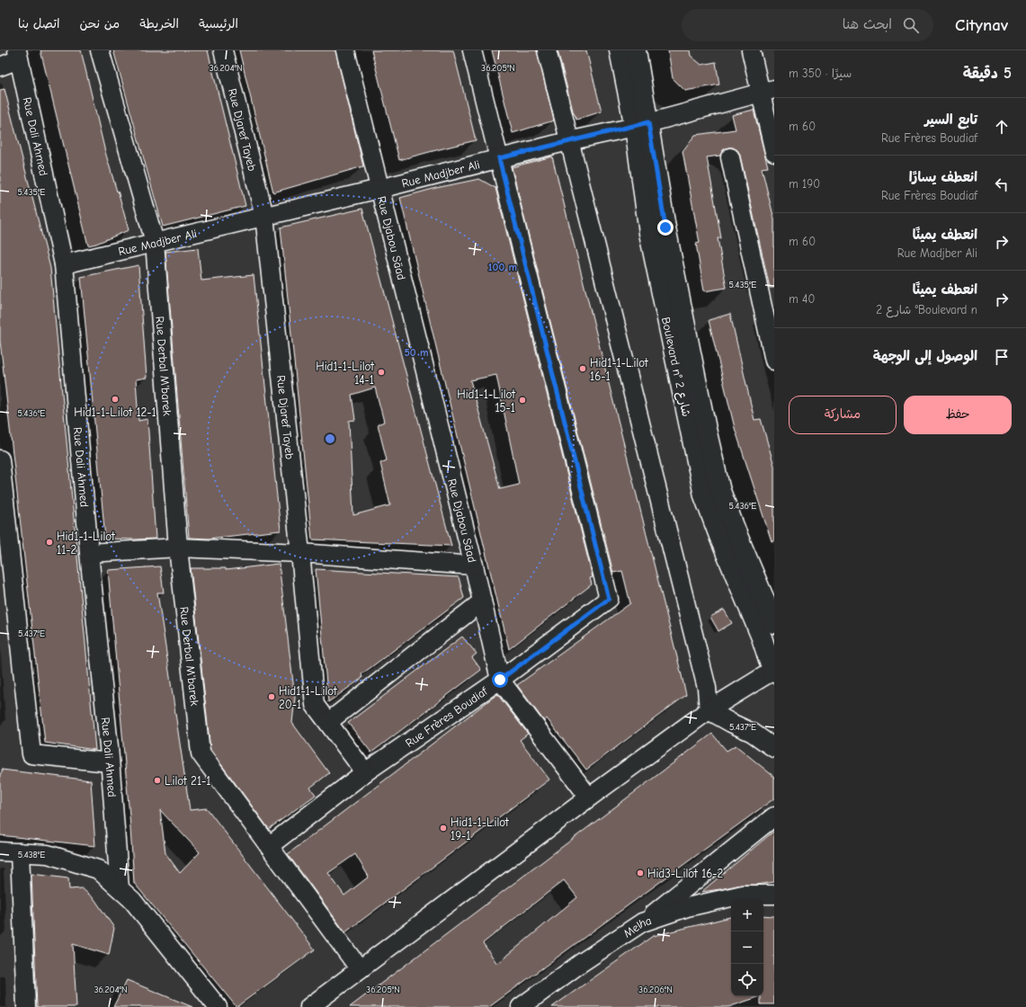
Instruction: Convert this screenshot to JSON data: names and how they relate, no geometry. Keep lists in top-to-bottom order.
{
  "streets": {
    "main road": ["Boulevard n° شارع 2"],
    "street": [
      "Rue Djaref Tayeb",
      "Rue Dali Ahmed",
      "Rue Madjber Ali",
      "Rue Djabou Säad",
      "Rue Derbal M'barek",
      "Rue Frères Boudiaf",
      "Melha"
    ]
  },
  "crossings": [
    ["Rue Djaref Tayeb", "Rue Madjber Ali"],
    ["Rue Djaref Tayeb", "Rue Frères Boudiaf"],
    ["Rue Dali Ahmed", "Rue Madjber Ali"],
    ["Rue Madjber Ali", "Rue Djabou Säad"],
    ["Rue Madjber Ali", "Rue Derbal M'barek"],
    ["Rue Madjber Ali", "Boulevard n° شارع 2"],
    ["Rue Madjber Ali", "Rue Frères Boudiaf"],
    ["Rue Djabou Säad", "Rue Frères Boudiaf"],
    ["Rue Derbal M'barek", "Rue Frères Boudiaf"]
  ],
  "places": [
    "Hid1-1-L.ilot 16-1",
    "Hid1-1-L.ilot 14-1",
    "Hid1-1-L.ilot 12-1",
    "Hid1-1-L.ilot 15-1",
    "Hid1-1-L.ilot 11-2",
    "Hid1-1-L.ilot 20-1",
    "L.ilot 21-1",
    "Hid1-1-L.ilot 19-1",
    "Hid3-L.ilot 16-2"
  ],
  "page": {
    "header": "Citynav",
    "search": "ابحث هنا",
    "nav": [
      "الرئيسية",
      "الخريطة",
      "من نحن",
      "اتصل بنا"
    ],
    "heading": ["5 دقيقة", "سيرًا · 350 m"],
    "list": [
      ["تابع السير", "Rue Frères Boudiaf", "60 m"],
      ["انعطف يسارًا", "Rue Frères Boudiaf", "190 m"],
      ["انعطف يمينًا", "Rue Madjber Ali", "60 m"],
      ["انعطف يمينًا", "Boulevard n° شارع 2", "40 m"],
      "الوصول إلى الوجهة"
    ],
    "buttons": ["حفظ", "مشاركة"],
    "map_buttons": ["+", "−"]
  },
  "coordinates": [
    "36.204°N",
    "36.205°N",
    "5.435°E",
    "5.436°E",
    "5.437°E",
    "5.438°E",
    "36.206°N"
  ],
  "rings": ["100 m", "50 m"]
}
